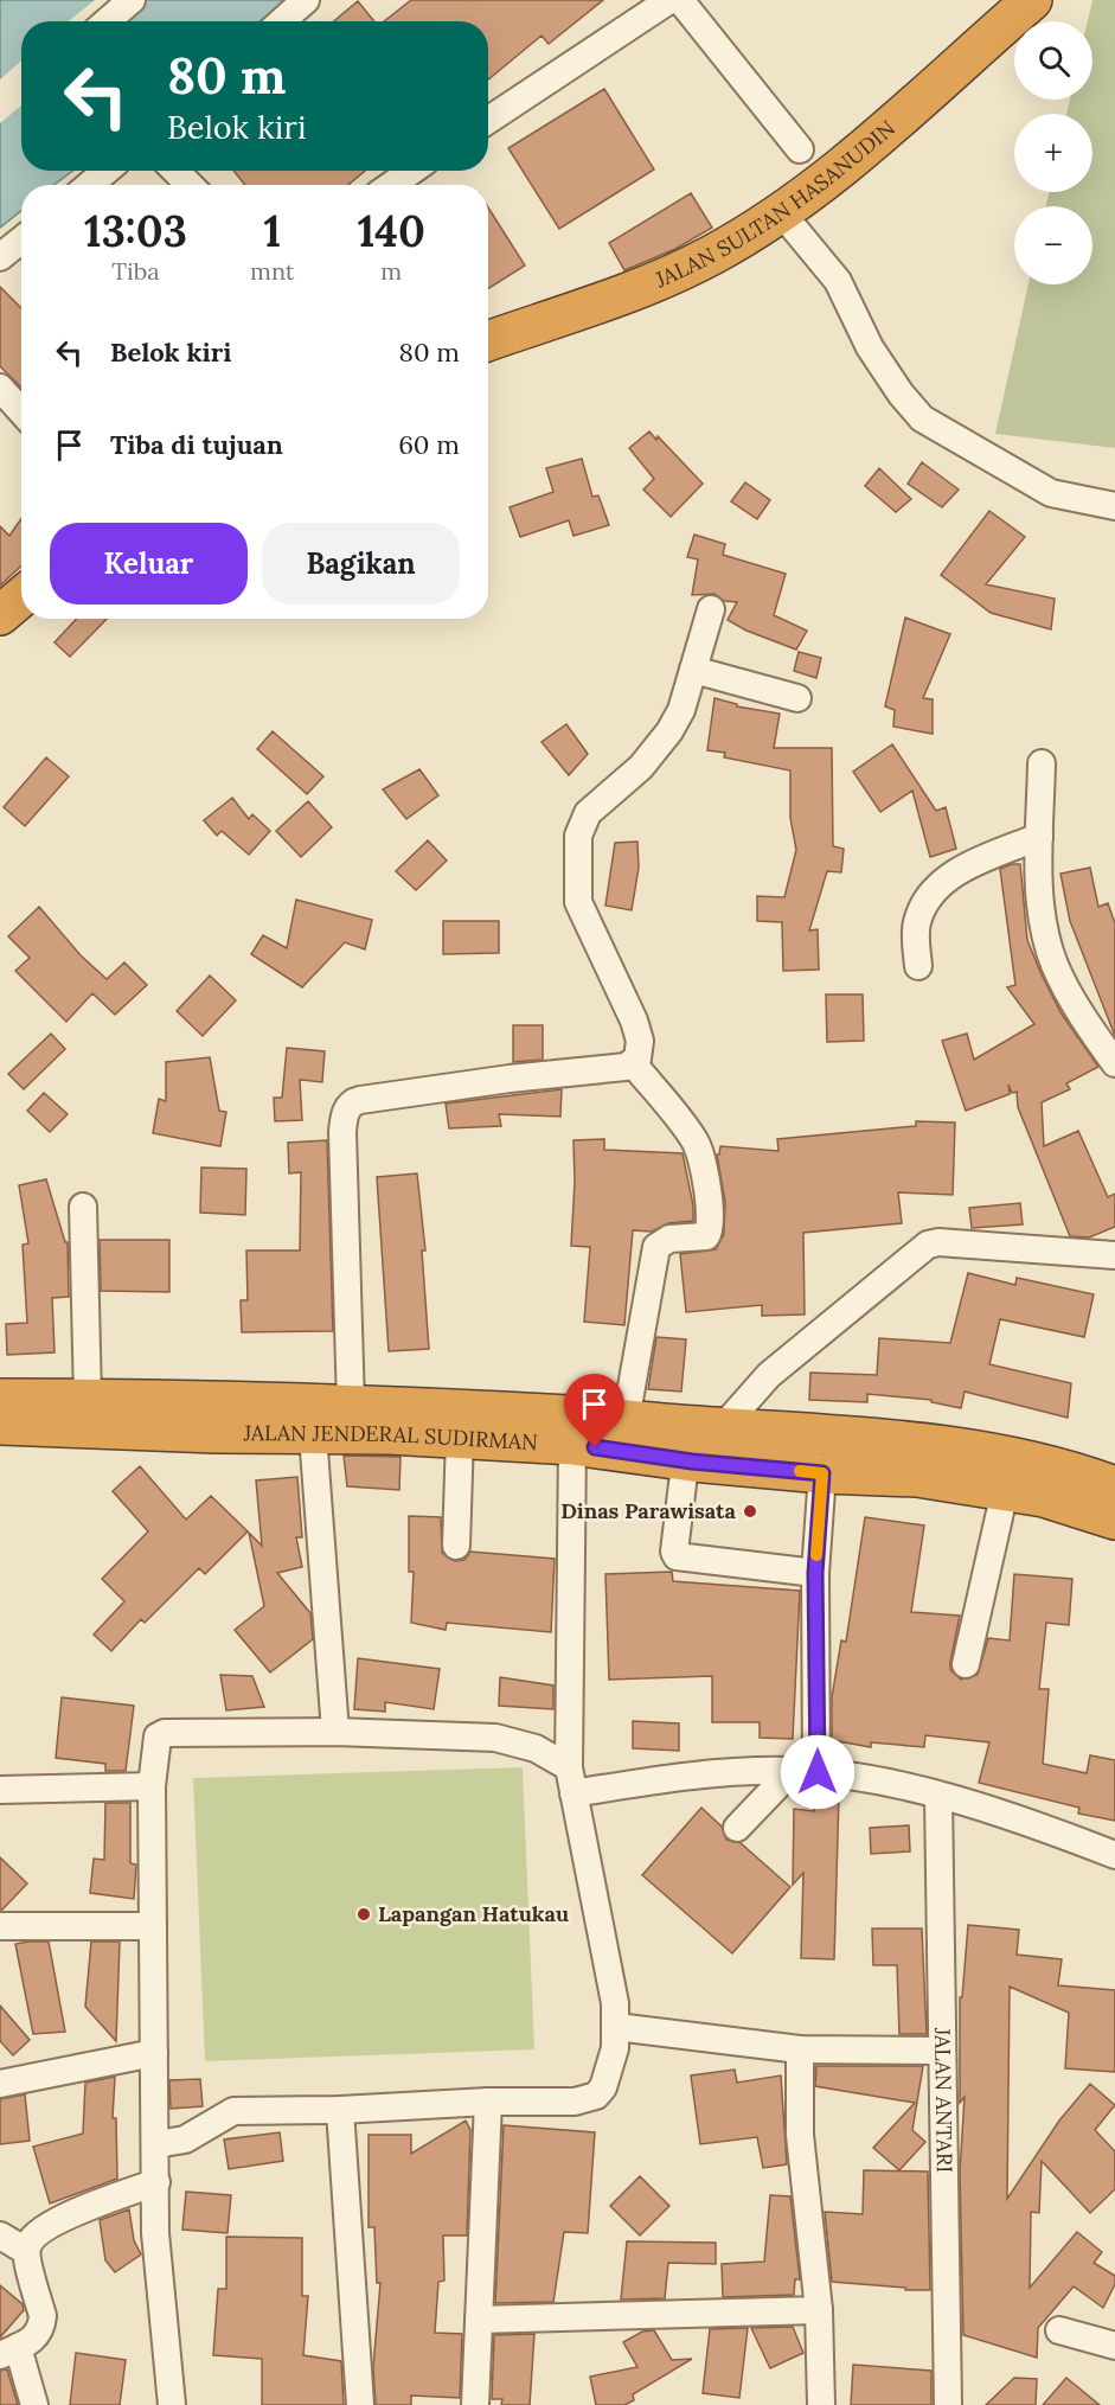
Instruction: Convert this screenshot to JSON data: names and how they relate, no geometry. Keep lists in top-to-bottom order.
{
  "streets": {
    "highway": ["JALAN SULTAN HASANUDIN", "JALAN JENDERAL SUDIRMAN"],
    "street": ["JALAN ANTARI"]
  },
  "places": ["Dinas Parawisata", "Lapangan Hatukau"],
  "page": {
    "map_buttons": ["+", "−"],
    "turn": ["80 m", "Belok kiri"],
    "eta": [
      "13:03",
      "Tiba",
      "1",
      "mnt",
      "140",
      "m"
    ],
    "list": [
      {
        "name": "Belok kiri",
        "value": "80 m"
      },
      {
        "name": "Tiba di tujuan",
        "value": "60 m"
      }
    ],
    "buttons": ["Keluar", "Bagikan"]
  }
}
